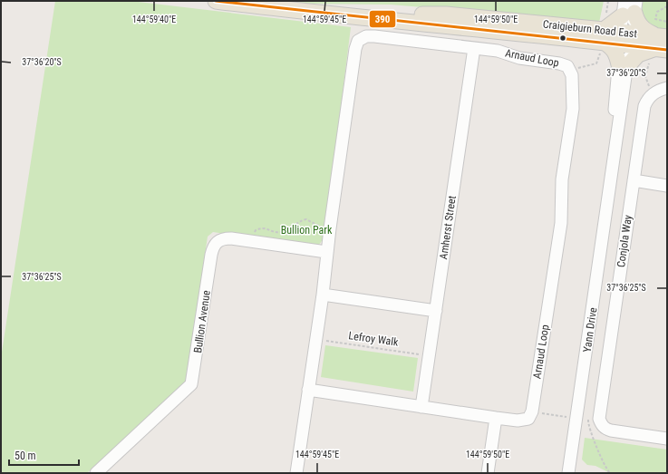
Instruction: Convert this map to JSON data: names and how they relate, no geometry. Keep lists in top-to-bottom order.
{
  "streets": {
    "main road": ["Craigieburn Road East"],
    "street": [
      "Arnaud Loop",
      "Amherst Street",
      "Conjola Way",
      "Bullion Avenue",
      "Yann Drive"
    ],
    "path": ["Lefroy Walk"]
  },
  "crossings": [
    ["Craigieburn Road East", "Yann Drive"],
    ["Arnaud Loop", "Amherst Street"],
    ["Arnaud Loop", "Bullion Avenue"],
    ["Arnaud Loop", "Lefroy Walk"],
    ["Amherst Street", "Lefroy Walk"]
  ],
  "parks": ["Bullion Park"],
  "lines": ["transit line 390"],
  "scale_bar": "50 m",
  "coordinates": [
    "144°59'40\"E",
    "144°59'45\"E",
    "144°59'50\"E",
    "37°36'20\"S",
    "37°36'25\"S"
  ]
}
